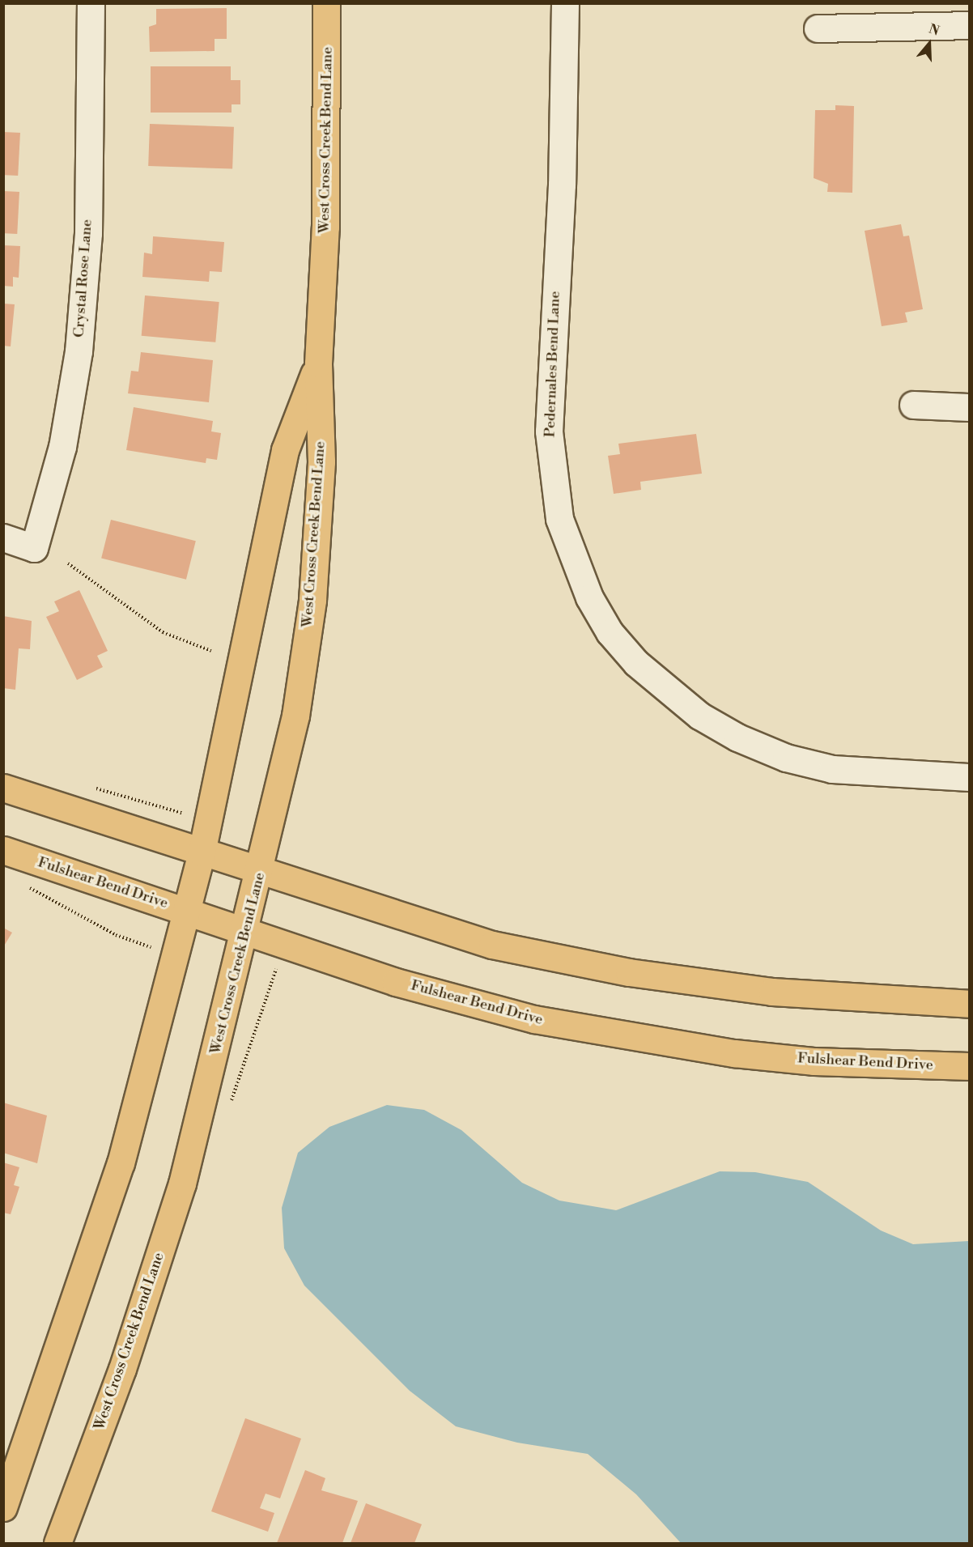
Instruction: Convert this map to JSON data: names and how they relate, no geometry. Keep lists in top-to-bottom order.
{
  "streets": {
    "main road": ["West Cross Creek Bend Lane", "Fulshear Bend Drive"],
    "street": ["Crystal Rose Lane", "Pedernales Bend Lane"]
  },
  "crossings": [
    ["West Cross Creek Bend Lane", "Fulshear Bend Drive"]
  ],
  "north": "top"
}
